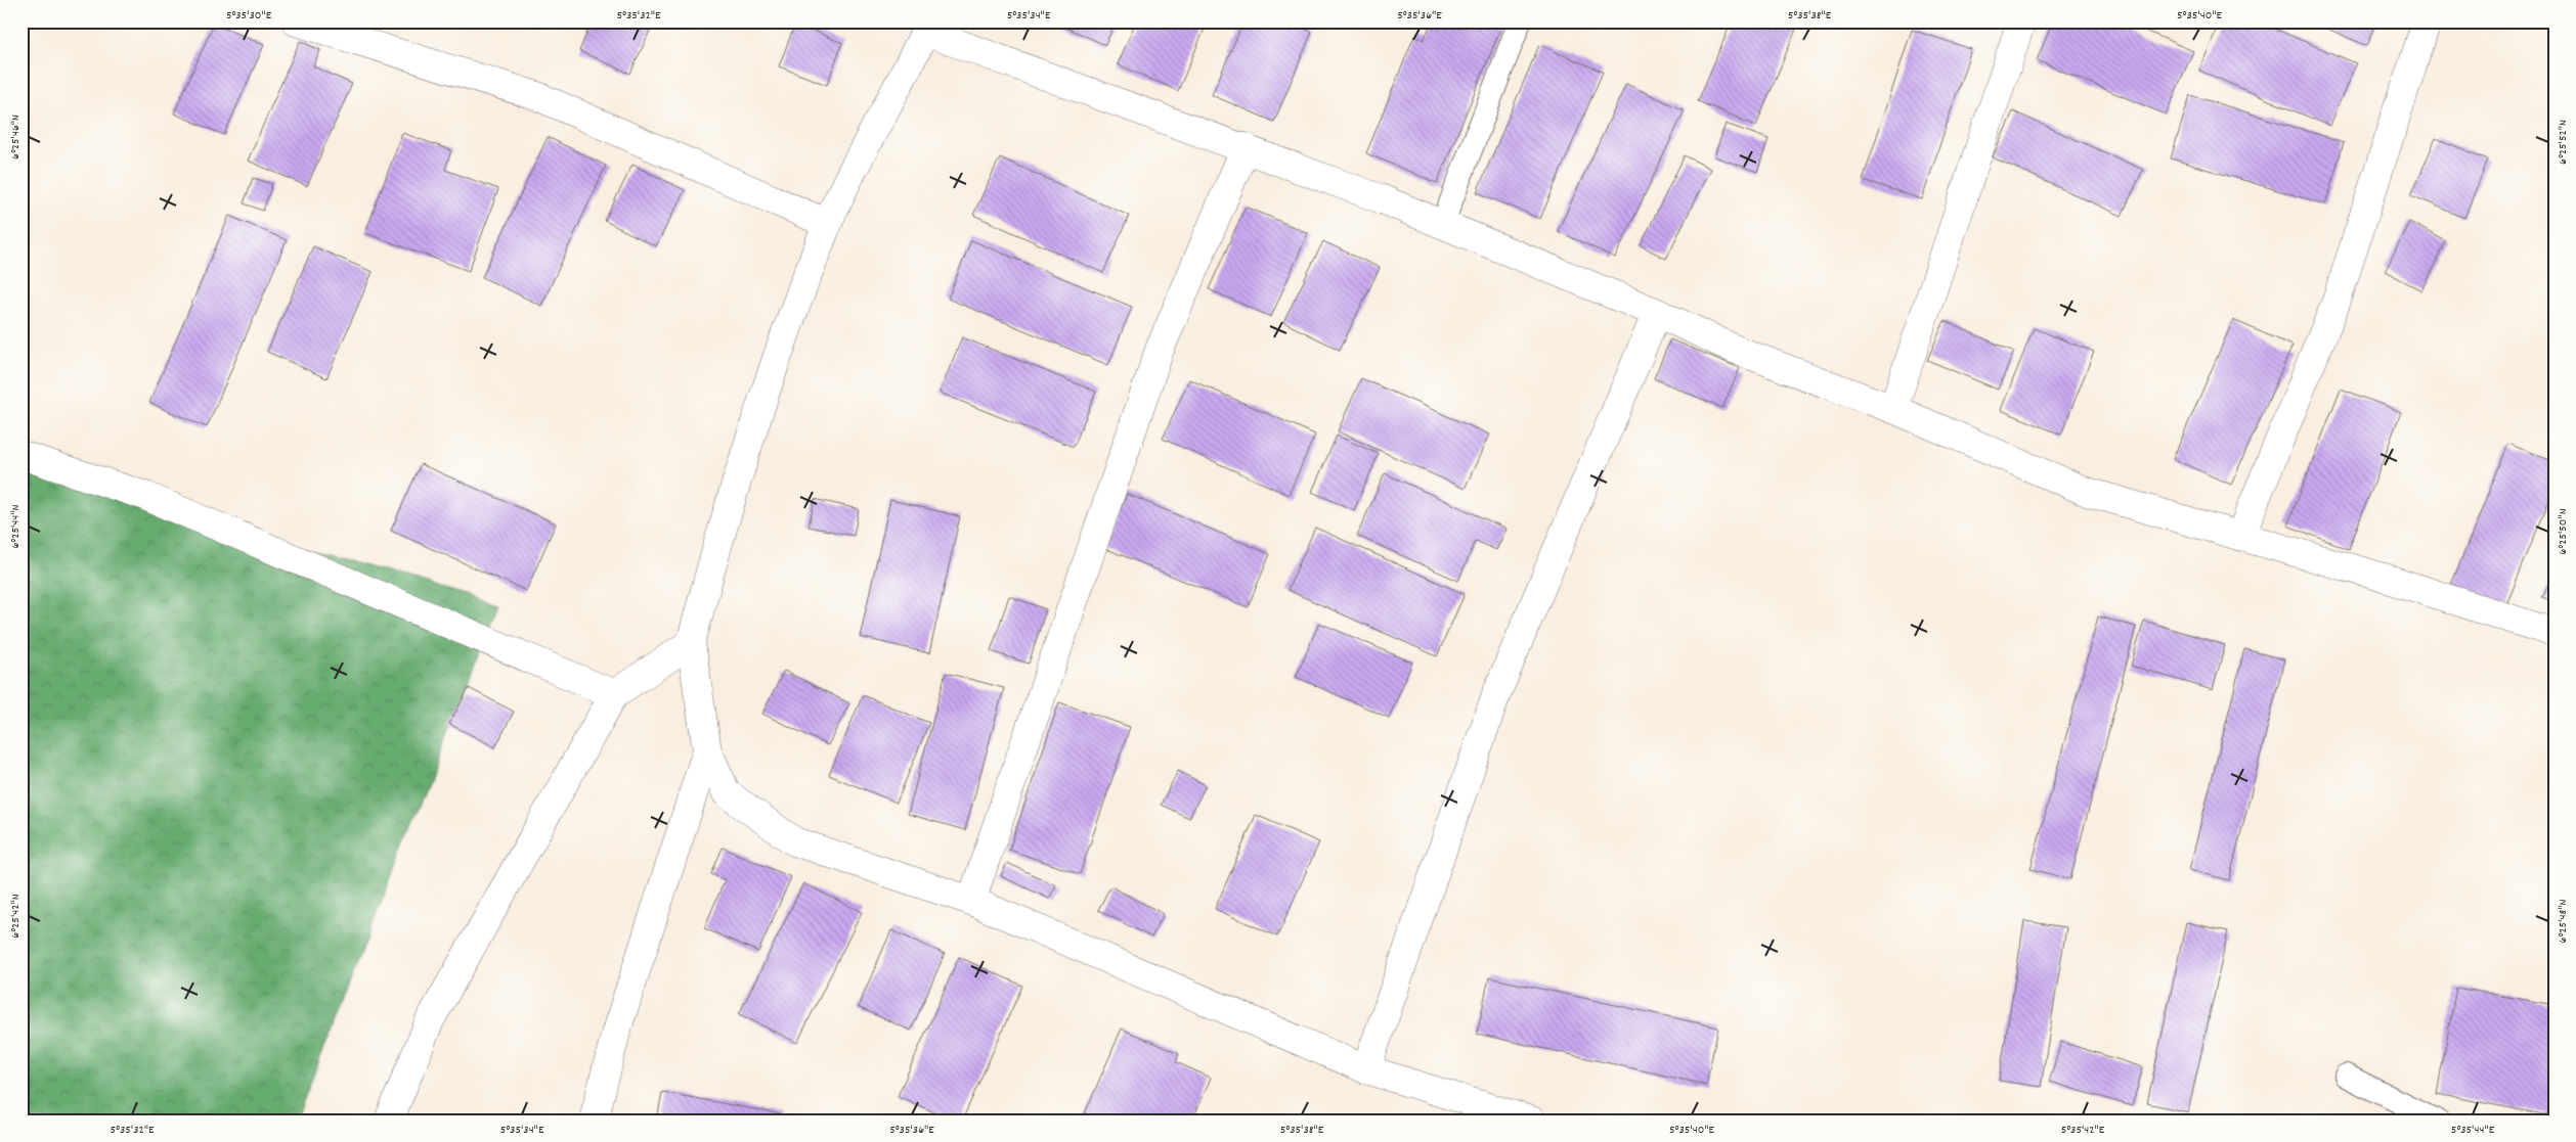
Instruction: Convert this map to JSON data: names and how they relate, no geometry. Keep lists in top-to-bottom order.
{
  "coordinates": [
    "5°35'30\"E",
    "5°35'32\"E",
    "5°35'34\"E",
    "5°35'36\"E",
    "5°35'38\"E",
    "5°35'40\"E",
    "6°25'46\"N",
    "6°25'52\"N",
    "6°25'44\"N",
    "6°25'50\"N",
    "6°25'42\"N",
    "6°25'48\"N",
    "5°35'42\"E",
    "5°35'44\"E"
  ]
}
